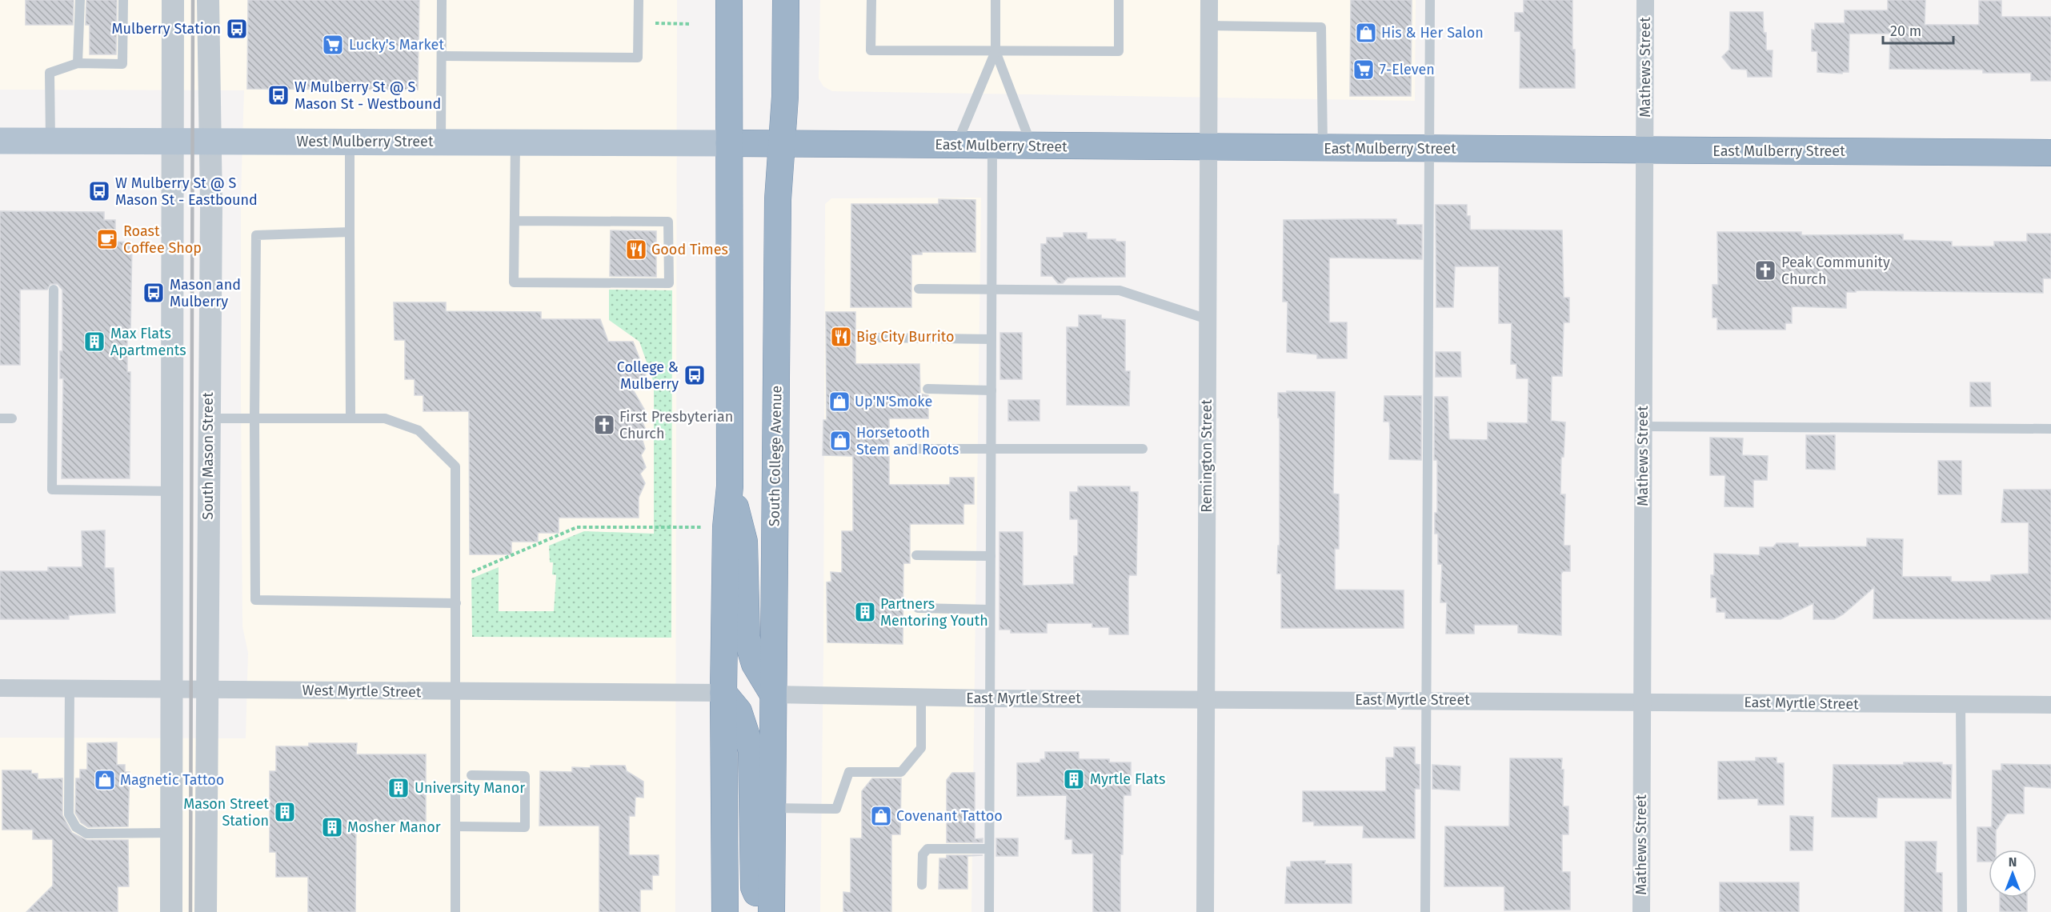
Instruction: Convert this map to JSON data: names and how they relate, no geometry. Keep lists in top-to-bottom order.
{
  "streets": {
    "highway": ["East Mulberry Street", "South College Avenue"],
    "main road": ["West Mulberry Street"],
    "street": [
      "Mathews Street",
      "South Mason Street",
      "Remington Street",
      "West Myrtle Street",
      "East Myrtle Street"
    ]
  },
  "crossings": [
    ["Mathews Street", "East Mulberry Street"],
    ["Mathews Street", "East Myrtle Street"],
    ["West Mulberry Street", "East Mulberry Street"],
    ["West Mulberry Street", "South Mason Street"],
    ["East Mulberry Street", "South College Avenue"],
    ["East Mulberry Street", "Remington Street"],
    ["South Mason Street", "West Myrtle Street"],
    ["South College Avenue", "East Myrtle Street"],
    ["Remington Street", "East Myrtle Street"]
  ],
  "places": {
    "bus stop": [
      "Mulberry Station",
      "W Mulberry St @ S Mason St - Westbound",
      "W Mulberry St @ S Mason St - Eastbound",
      "Mason and Mulberry",
      "College & Mulberry"
    ],
    "shop": [
      "His & Her Salon",
      "Up'N'Smoke",
      "Horsetooth Stem and Roots",
      "Magnetic Tattoo",
      "Covenant Tattoo"
    ],
    "supermarket": ["Lucky's Market", "7-Eleven"],
    "cafe": ["Roast Coffee Shop"],
    "restaurant": ["Good Times", "Big City Burrito"],
    "church": ["Peak Community Church", "First Presbyterian Church"],
    "building": [
      "Max Flats Apartments",
      "Partners Mentoring Youth",
      "Myrtle Flats",
      "University Manor",
      "Mason Street Station",
      "Mosher Manor"
    ]
  },
  "scale_bar": "20 m",
  "north": "top"
}
